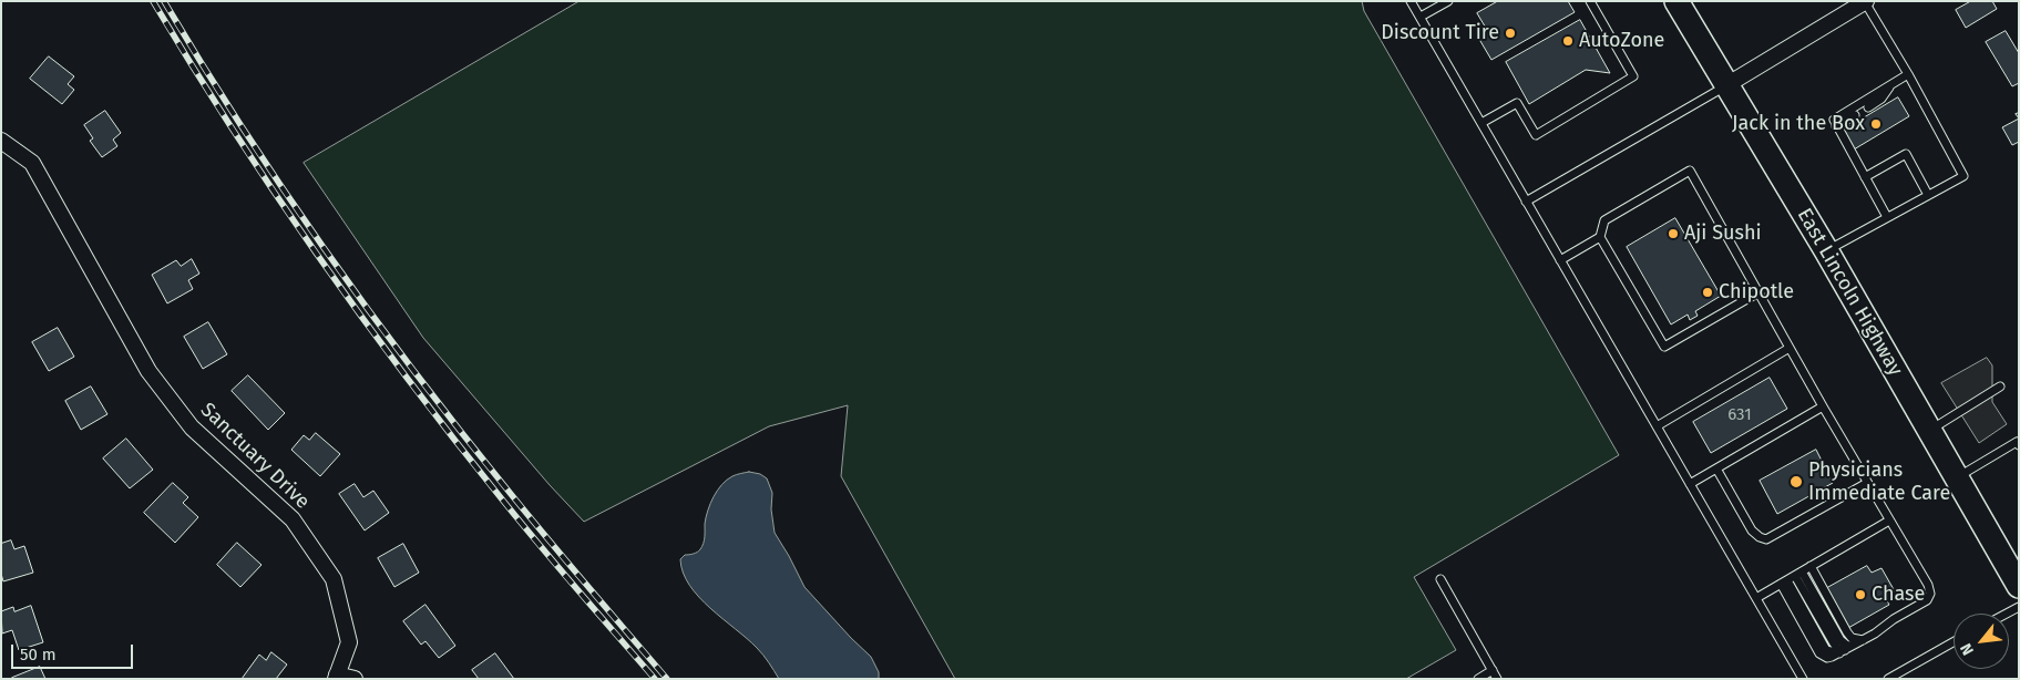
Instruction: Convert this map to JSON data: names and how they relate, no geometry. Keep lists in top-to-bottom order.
{
  "streets": {
    "main road": ["East Lincoln Highway"],
    "street": ["Sanctuary Drive"]
  },
  "places": [
    "Discount Tire",
    "AutoZone",
    "Jack in the Box",
    "Aji Sushi",
    "Chipotle",
    "Physicians Immediate Care",
    "Chase"
  ],
  "house_numbers": ["631"],
  "scale_bar": "50 m",
  "north": "bottom left"
}
